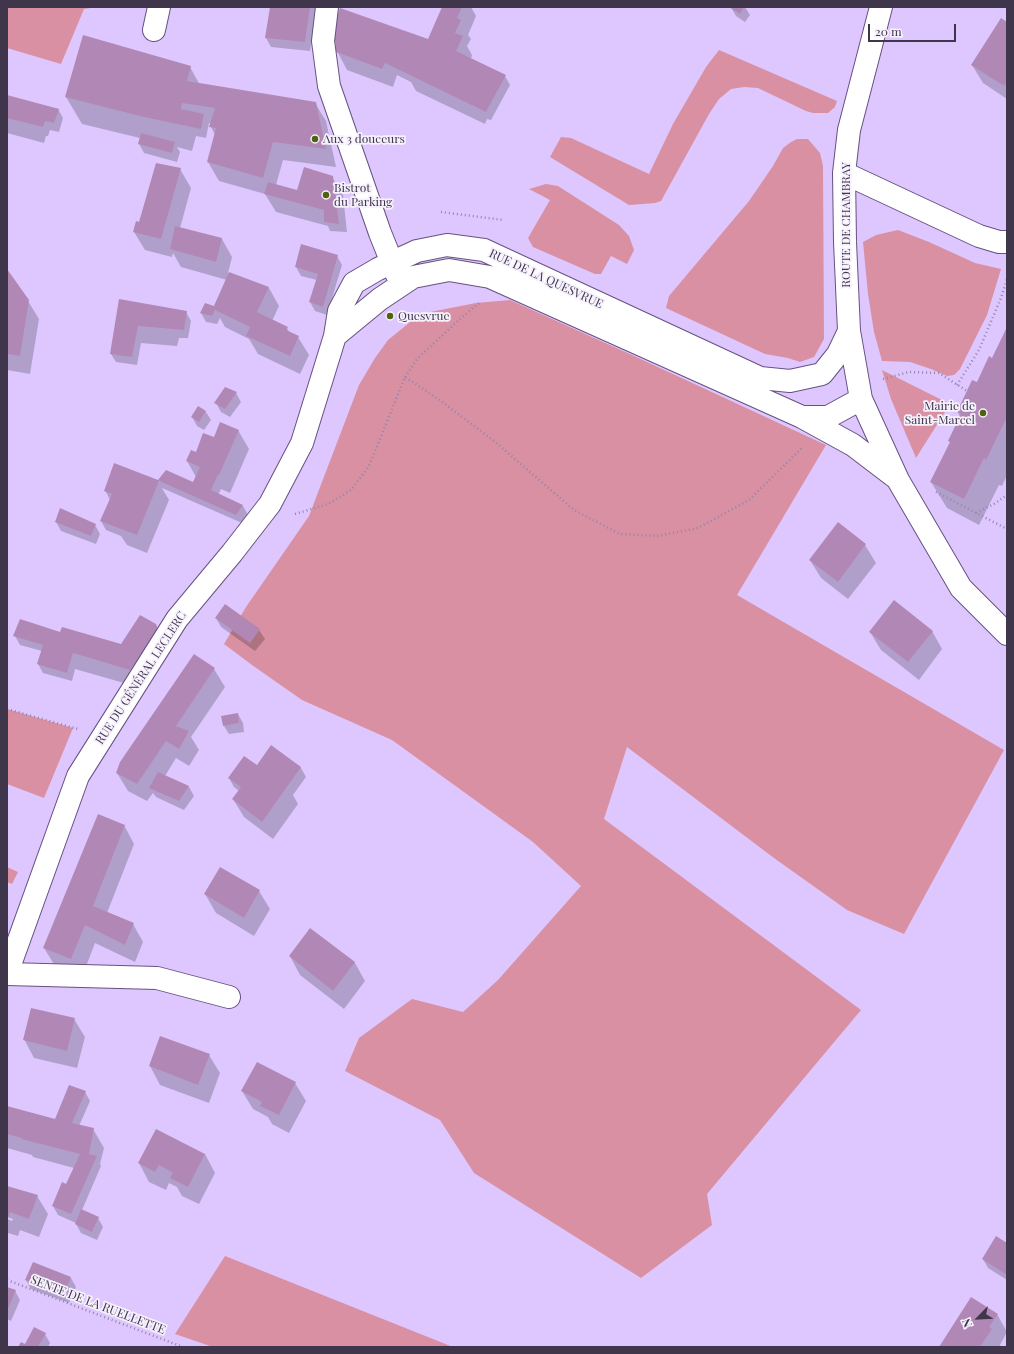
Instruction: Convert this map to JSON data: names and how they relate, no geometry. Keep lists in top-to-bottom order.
{
  "streets": {
    "street": ["ROUTE DE CHAMBRAY", "RUE DE LA QUESVRUE", "RUE DU GÉNÉRAL LECLERC"],
    "path": ["SENTE DE LA RUELLETTE"]
  },
  "crossings": [
    ["ROUTE DE CHAMBRAY", "RUE DE LA QUESVRUE"],
    ["RUE DE LA QUESVRUE", "RUE DU GÉNÉRAL LECLERC"]
  ],
  "places": [
    "Aux 3 douceurs",
    "Bistrot du Parking",
    "Quesvrue",
    "Mairie de Saint-Marcel"
  ],
  "scale_bar": "20 m",
  "north": "bottom left"
}
